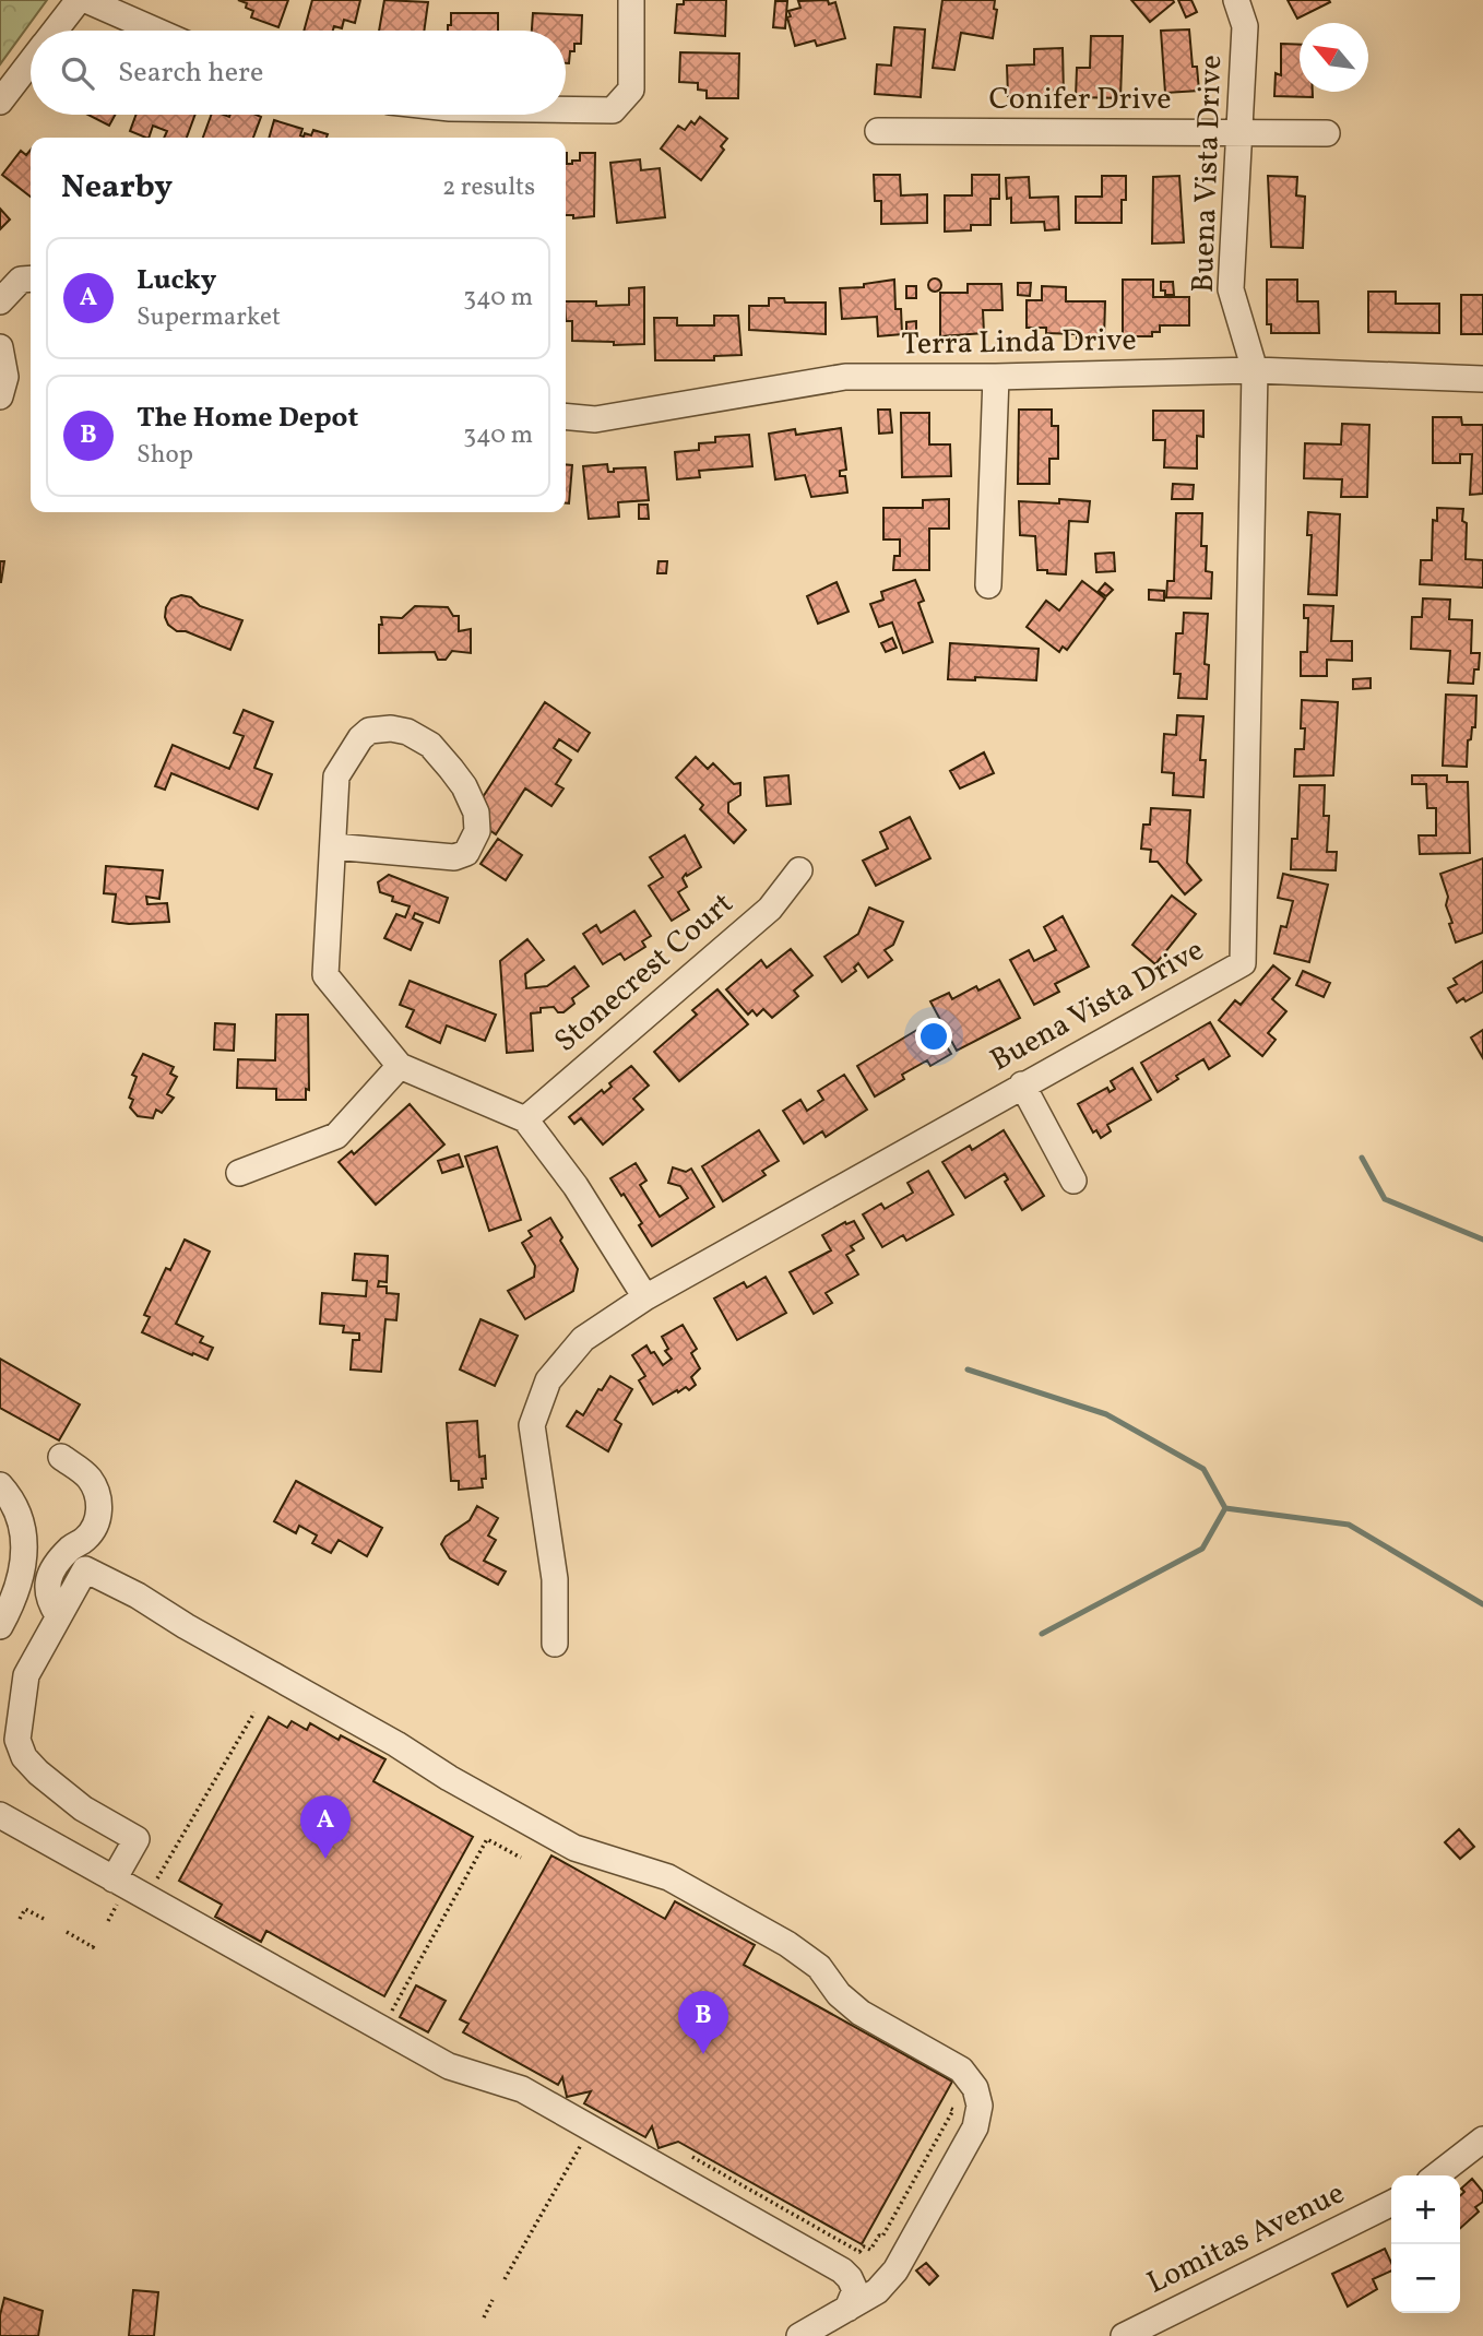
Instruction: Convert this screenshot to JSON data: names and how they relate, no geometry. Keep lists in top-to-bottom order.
{
  "streets": {
    "street": [
      "Conifer Drive",
      "Buena Vista Drive",
      "Terra Linda Drive",
      "Stonecrest Court",
      "Lomitas Avenue"
    ]
  },
  "crossings": [
    ["Conifer Drive", "Buena Vista Drive"],
    ["Buena Vista Drive", "Terra Linda Drive"]
  ],
  "north": "top left",
  "page": {
    "search": "Search here",
    "heading": ["Nearby", "2 results"],
    "list": [
      {
        "mark": "A",
        "name": "Lucky",
        "note": "Supermarket",
        "value": "340 m"
      },
      {
        "mark": "B",
        "name": "The Home Depot",
        "note": "Shop",
        "value": "340 m"
      }
    ],
    "pins": ["A", "B"],
    "map_buttons": ["+", "−"]
  }
}
